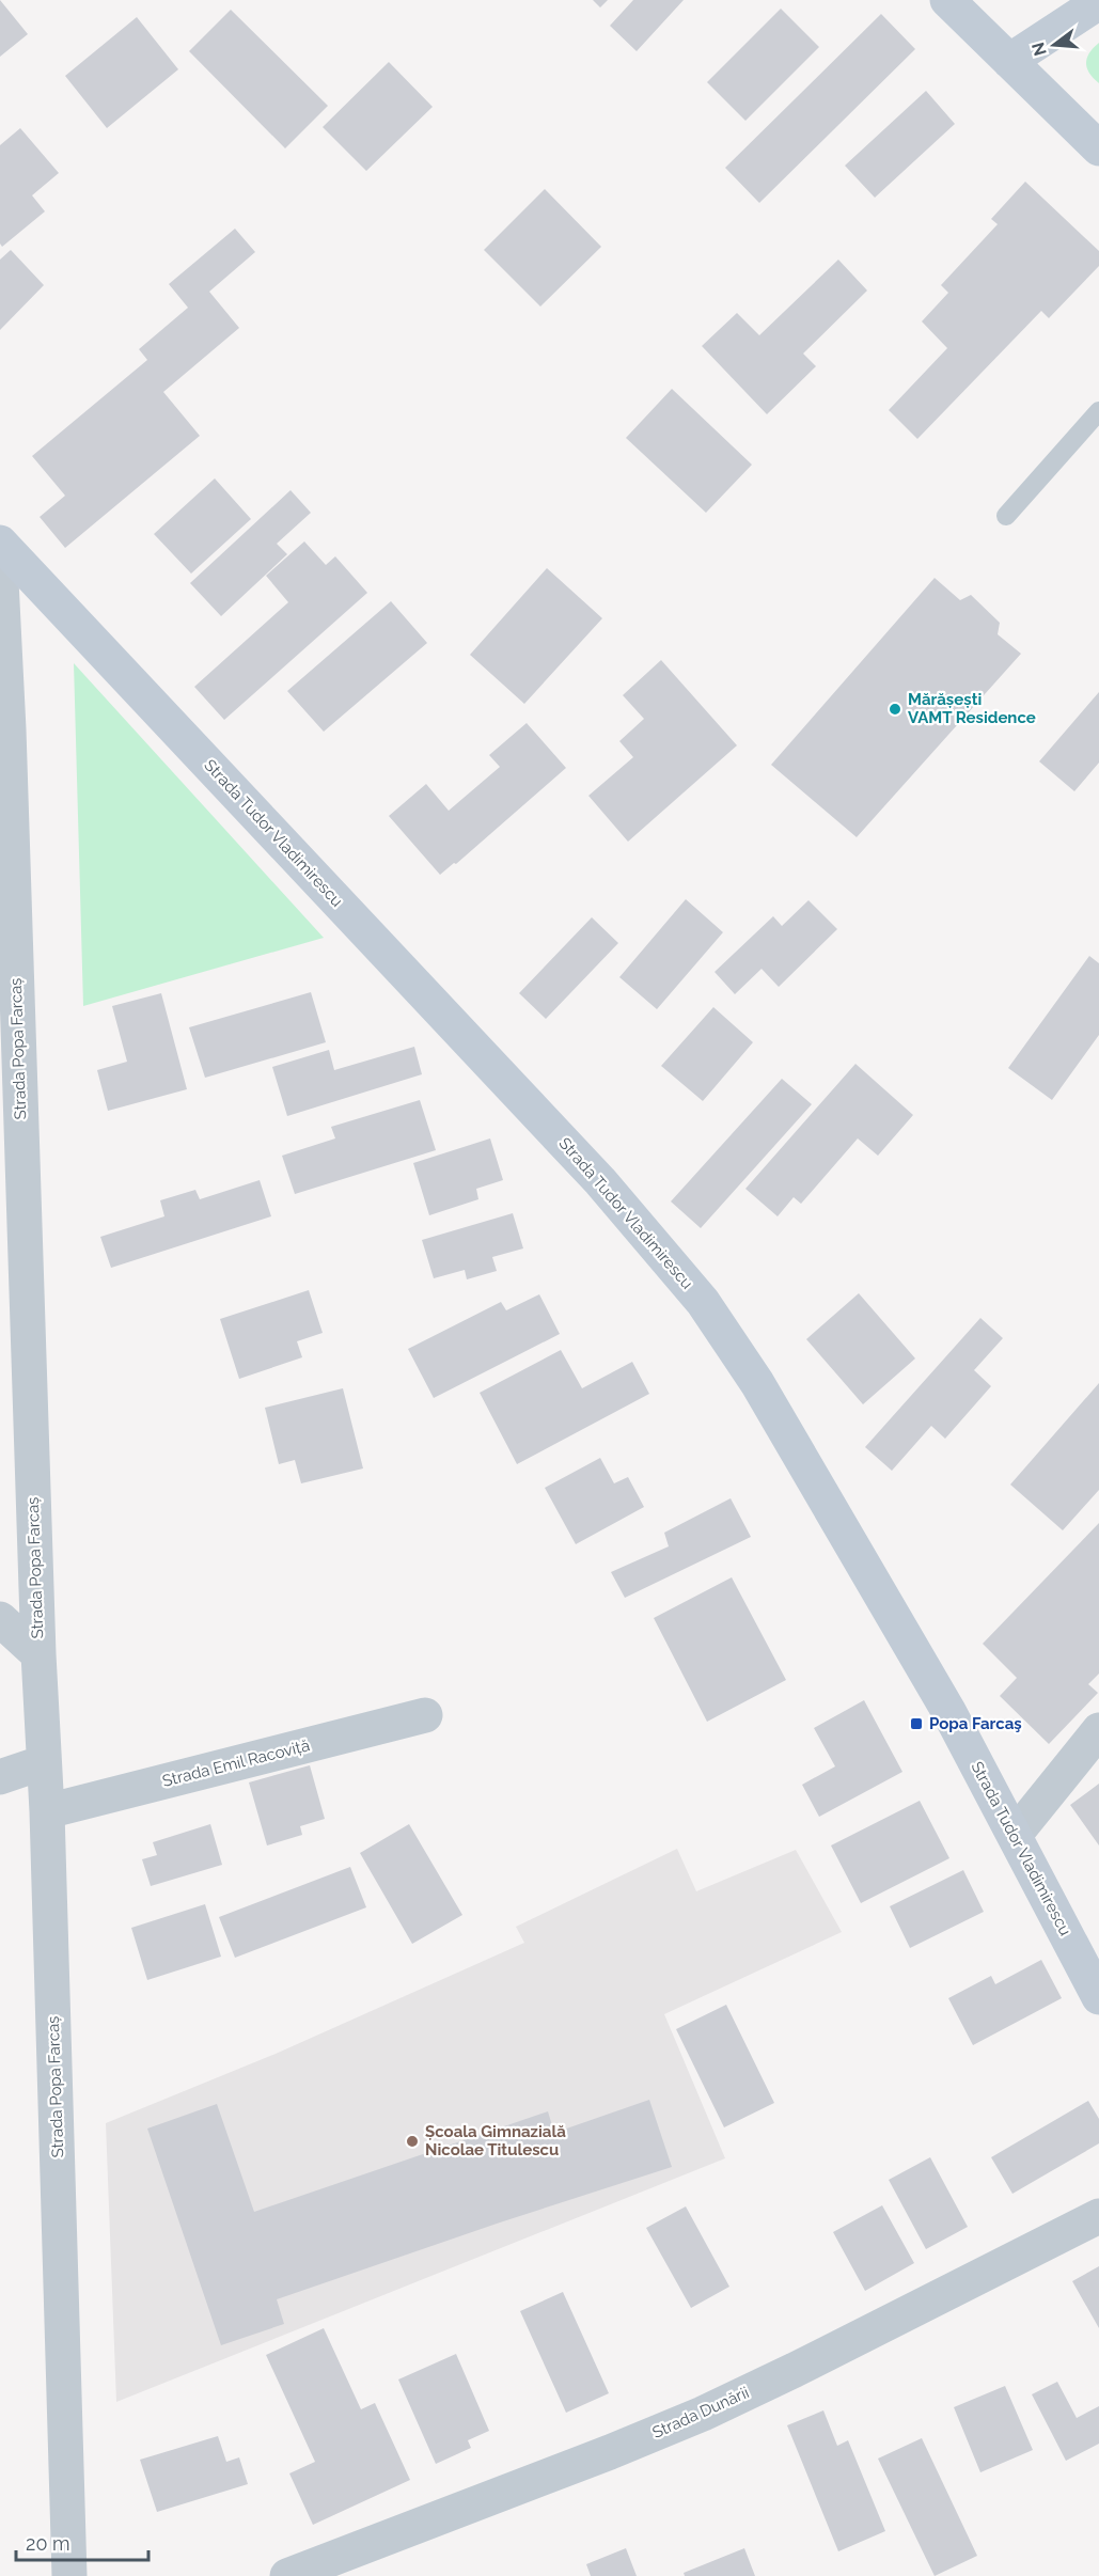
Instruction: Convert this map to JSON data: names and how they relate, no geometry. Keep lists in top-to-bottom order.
{
  "streets": {
    "street": [
      "Strada Tudor Vladimirescu",
      "Strada Popa Farcaș",
      "Strada Emil Racoviță",
      "Strada Dunării"
    ]
  },
  "crossings": [
    ["Strada Popa Farcaș", "Strada Emil Racoviță"]
  ],
  "places": {
    "other": ["Mărășești VAMT Residence", "Școala Gimnazială Nicolae Titulescu"],
    "transit": ["Popa Farcaş"]
  },
  "scale_bar": "20 m",
  "north": "left"
}
